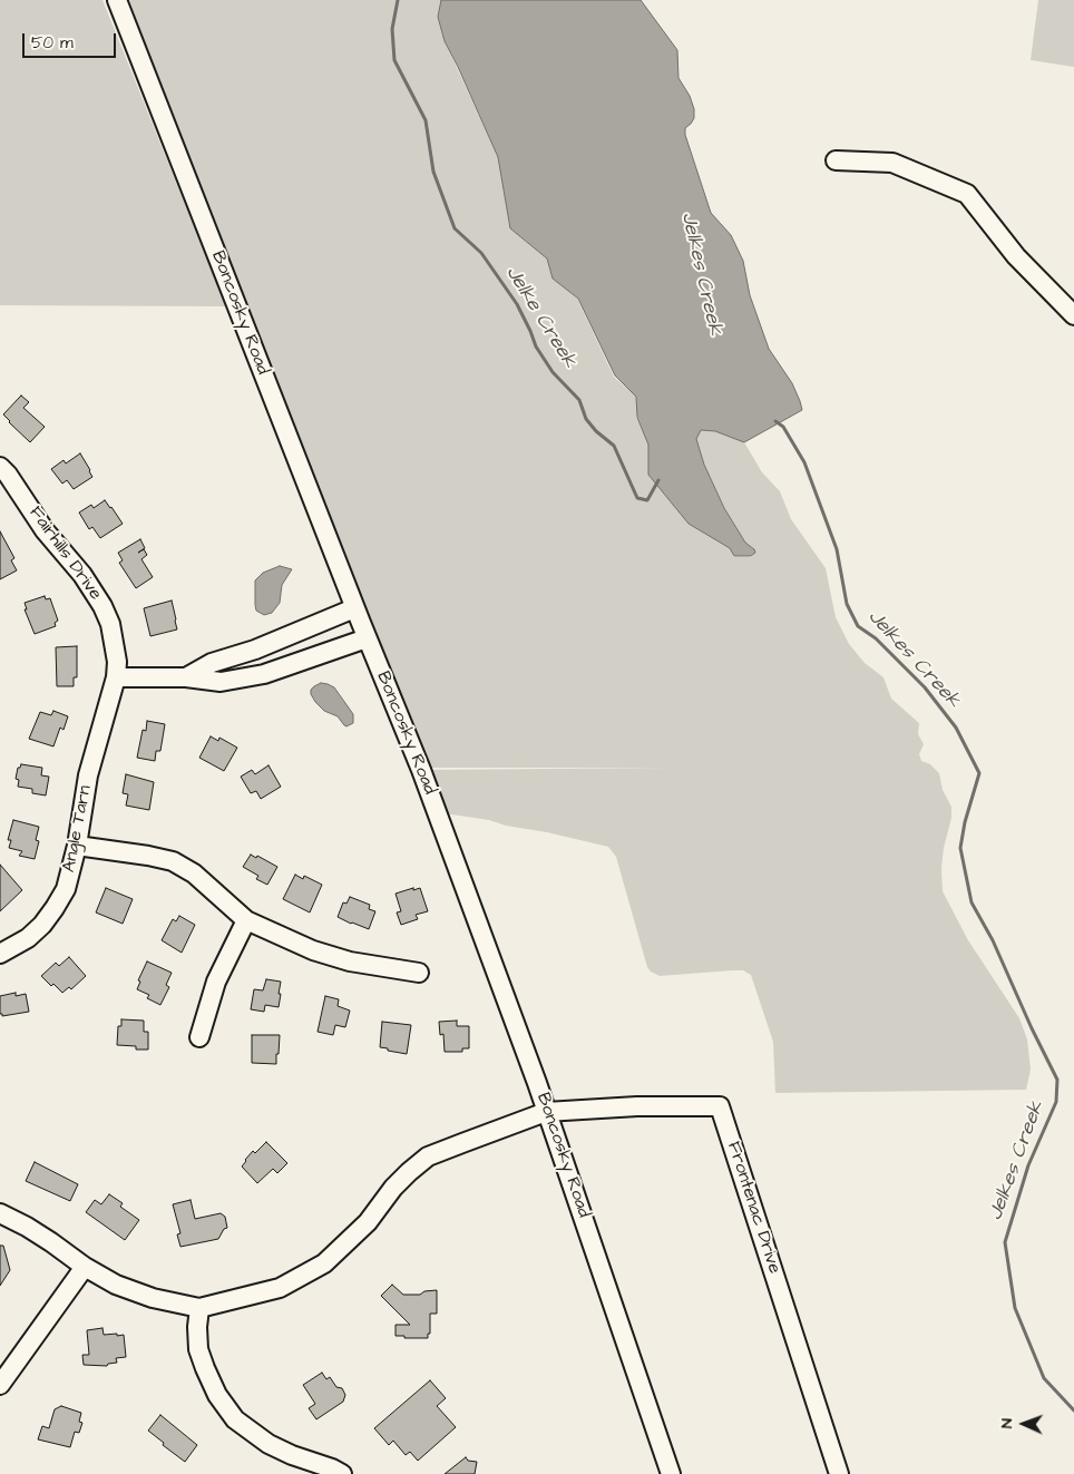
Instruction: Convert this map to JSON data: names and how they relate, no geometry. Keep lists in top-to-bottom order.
{
  "streets": {
    "street": [
      "Boncosky Road",
      "Fairhills Drive",
      "Angle Tarn",
      "Frontenac Drive"
    ]
  },
  "crossings": [
    ["Boncosky Road", "Frontenac Drive"],
    ["Fairhills Drive", "Angle Tarn"]
  ],
  "water": ["Jelkes Creek", "Jelke Creek"],
  "scale_bar": "50 m",
  "north": "left"
}
